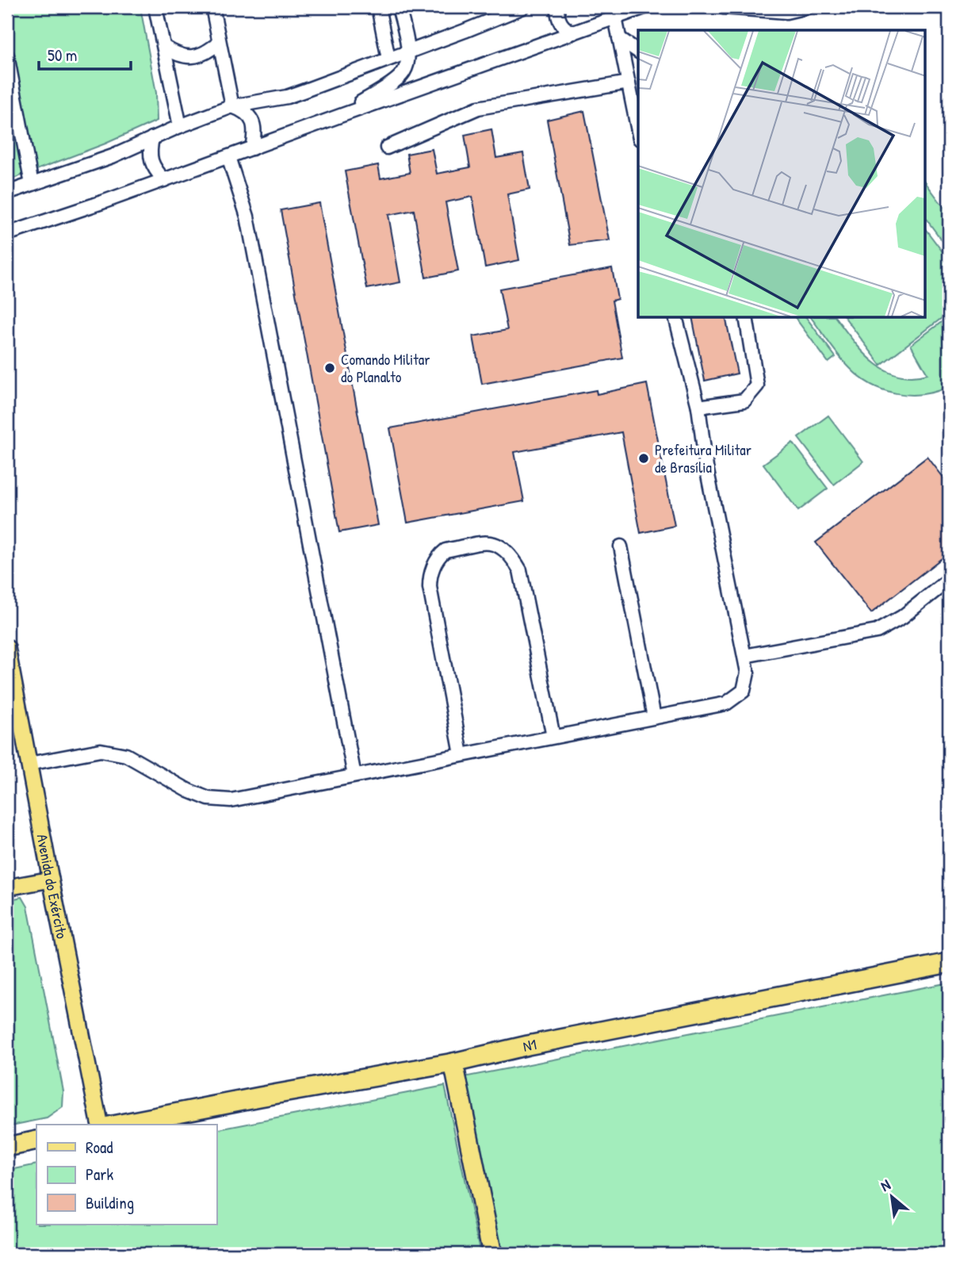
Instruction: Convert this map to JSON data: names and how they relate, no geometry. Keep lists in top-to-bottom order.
{
  "streets": {
    "highway": ["N1"],
    "main road": ["Avenida do Exército"]
  },
  "places": ["Comando Militar do Planalto", "Prefeitura Militar de Brasília"],
  "legend": ["Road", "Park", "Building"],
  "scale_bar": "50 m",
  "north": "top left"
}
